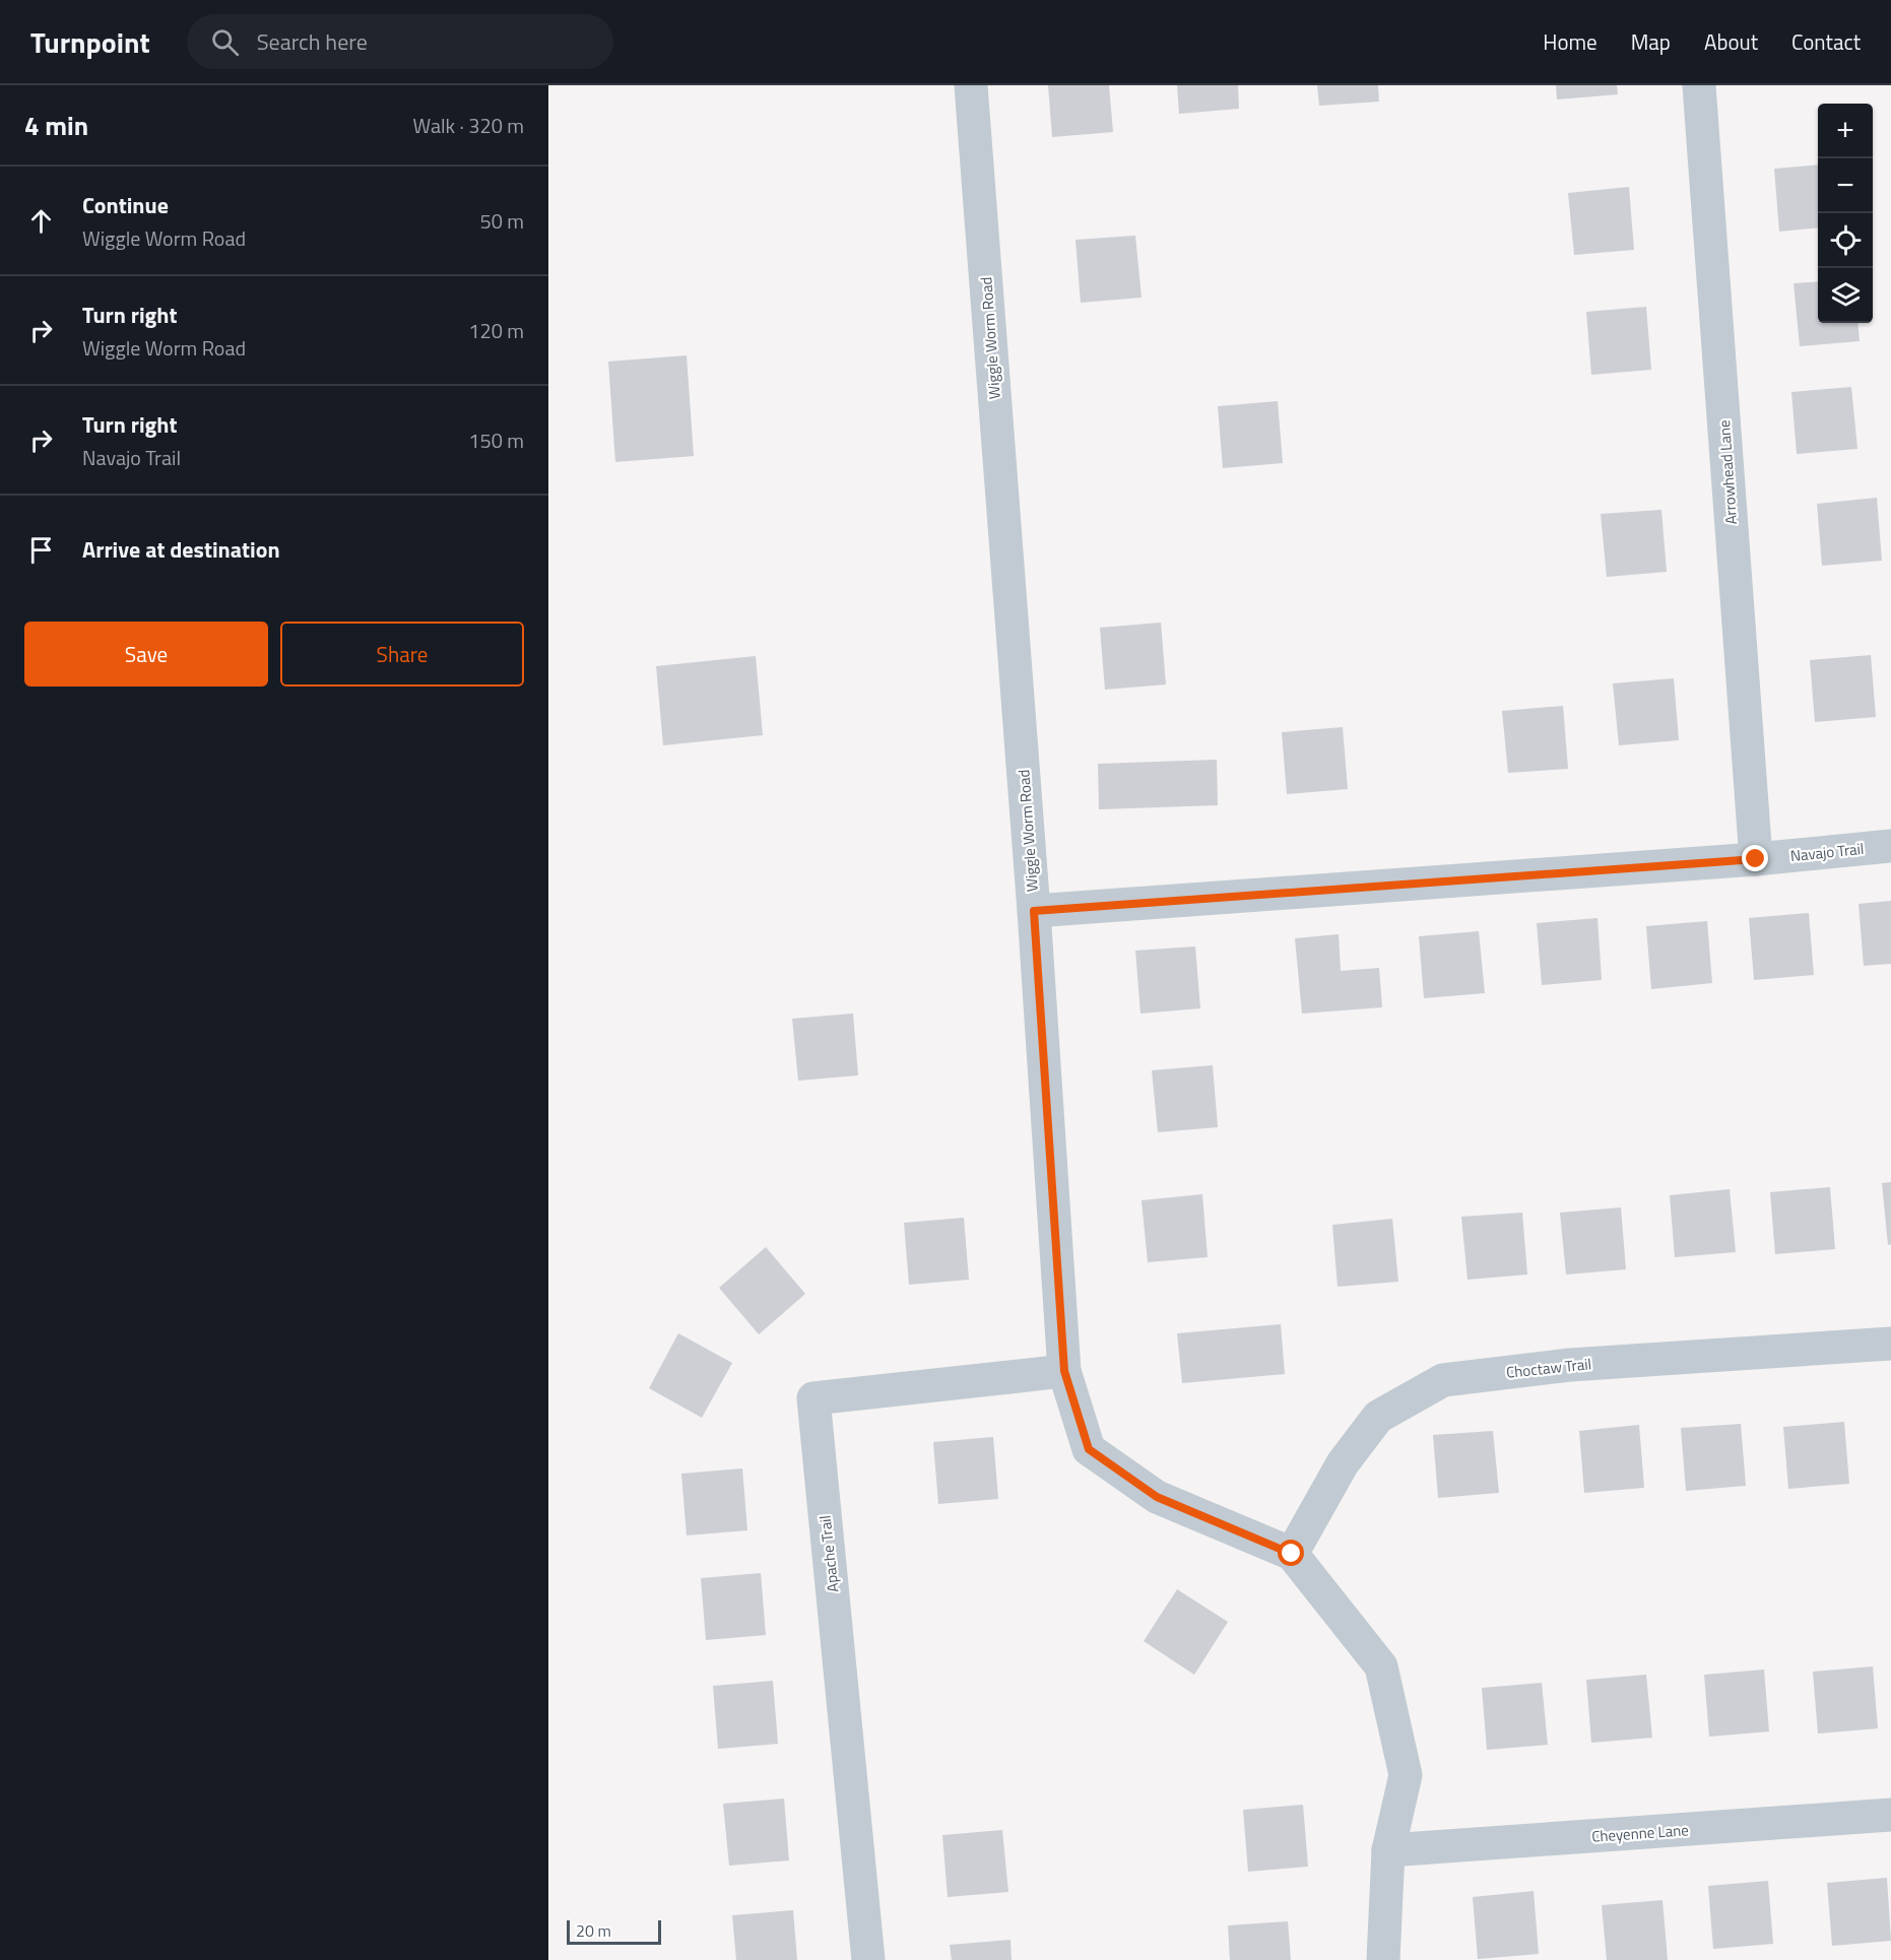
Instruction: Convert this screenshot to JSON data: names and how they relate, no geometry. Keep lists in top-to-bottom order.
{
  "streets": {
    "street": [
      "Wiggle Worm Road",
      "Arrowhead Lane",
      "Navajo Trail",
      "Choctaw Trail",
      "Apache Trail",
      "Cheyenne Lane"
    ]
  },
  "crossings": [
    ["Wiggle Worm Road", "Navajo Trail"],
    ["Wiggle Worm Road", "Choctaw Trail"],
    ["Wiggle Worm Road", "Apache Trail"],
    ["Wiggle Worm Road", "Cheyenne Lane"],
    ["Arrowhead Lane", "Navajo Trail"]
  ],
  "scale_bar": "20 m",
  "page": {
    "header": "Turnpoint",
    "search": "Search here",
    "nav": [
      "Home",
      "Map",
      "About",
      "Contact"
    ],
    "heading": ["4 min", "Walk · 320 m"],
    "map_buttons": ["+", "−"],
    "list": [
      ["Continue", "Wiggle Worm Road", "50 m"],
      ["Turn right", "Wiggle Worm Road", "120 m"],
      ["Turn right", "Navajo Trail", "150 m"],
      "Arrive at destination"
    ],
    "buttons": ["Save", "Share"],
    "scale": "20 m"
  }
}
